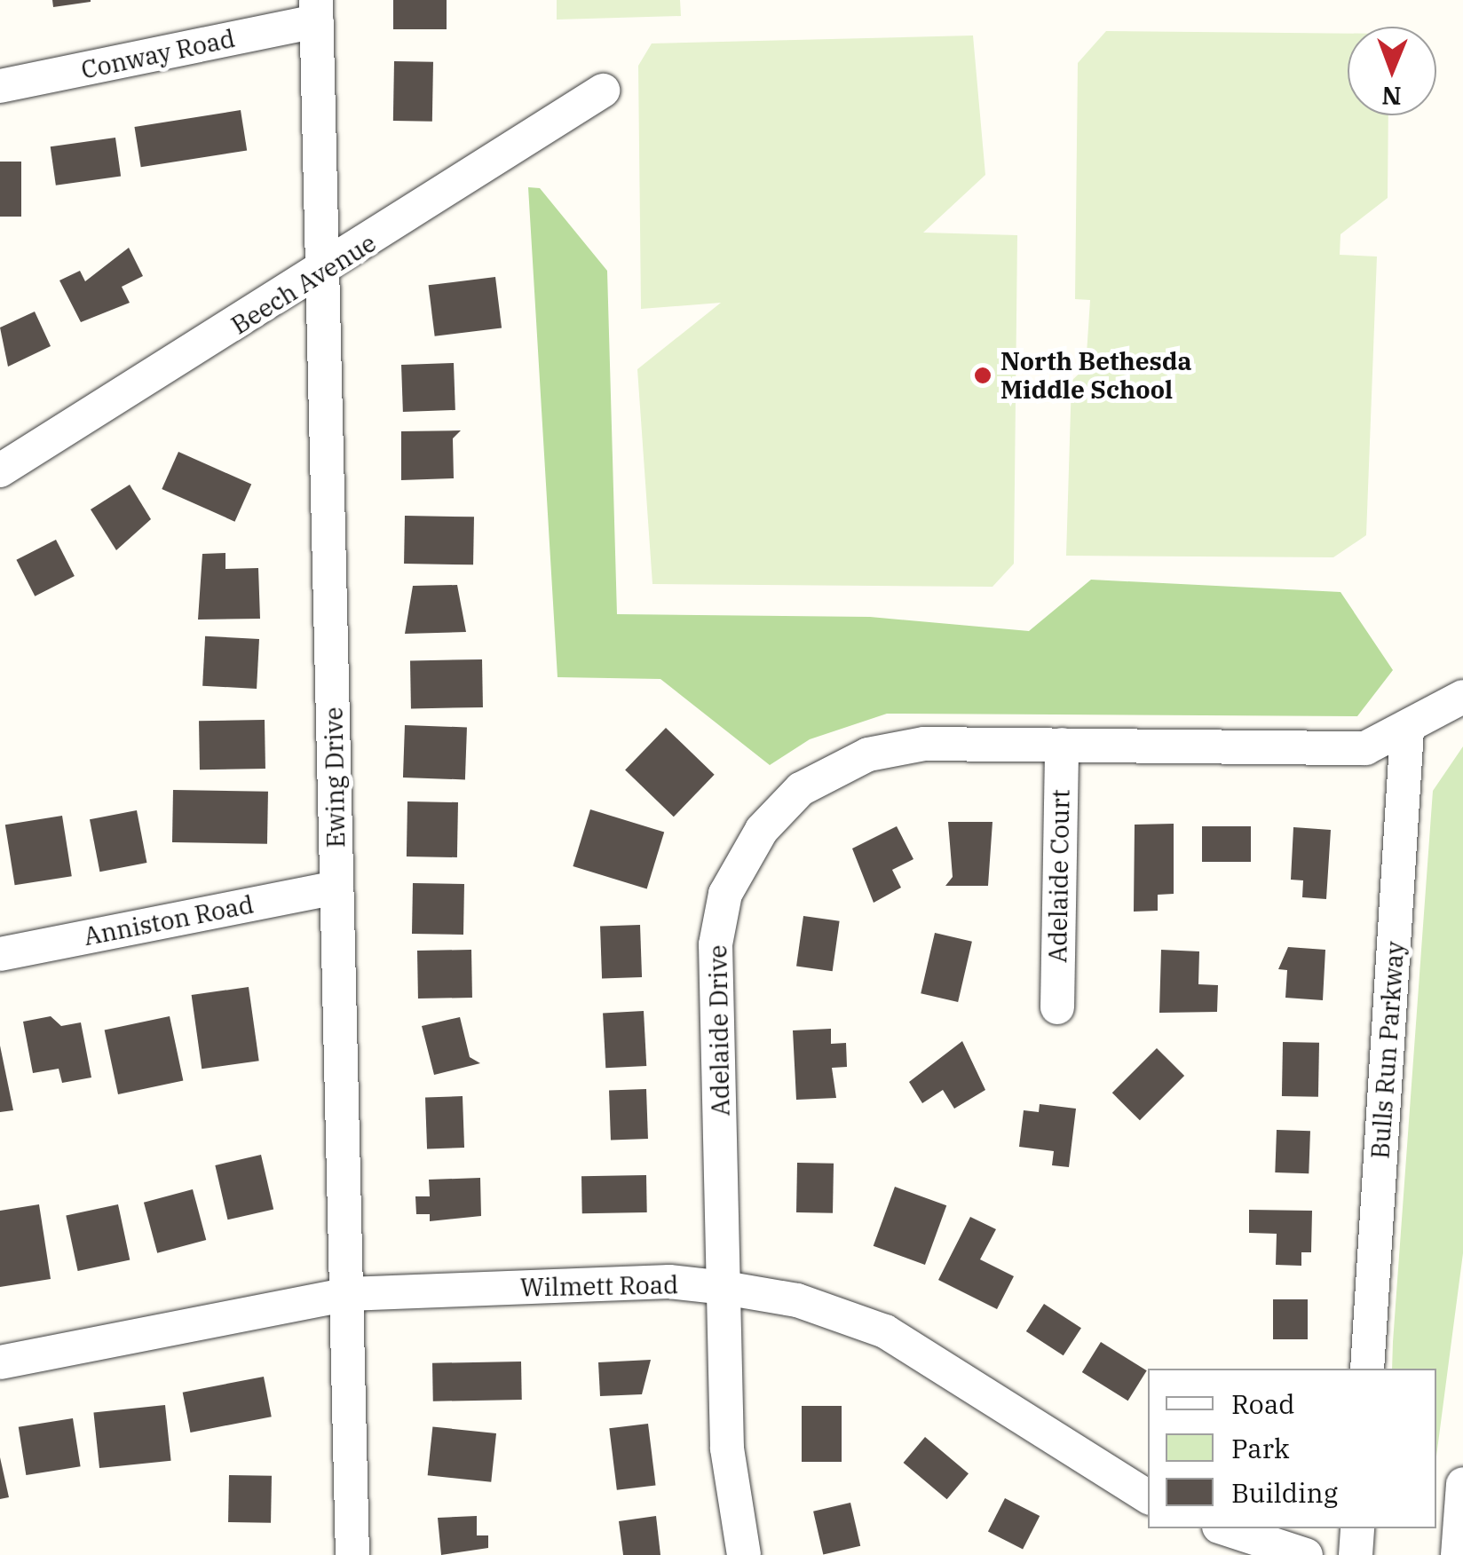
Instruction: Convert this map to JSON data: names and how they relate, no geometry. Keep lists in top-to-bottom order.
{
  "streets": {
    "street": [
      "Conway Road",
      "Beech Avenue",
      "Ewing Drive",
      "Adelaide Court",
      "Anniston Road",
      "Adelaide Drive",
      "Bulls Run Parkway",
      "Wilmett Road"
    ]
  },
  "crossings": [
    ["Conway Road", "Ewing Drive"],
    ["Beech Avenue", "Ewing Drive"],
    ["Ewing Drive", "Anniston Road"],
    ["Ewing Drive", "Wilmett Road"],
    ["Adelaide Court", "Adelaide Drive"],
    ["Adelaide Drive", "Bulls Run Parkway"],
    ["Adelaide Drive", "Wilmett Road"]
  ],
  "places": ["North Bethesda Middle School"],
  "legend": ["Road", "Park", "Building"],
  "north": "bottom"
}
